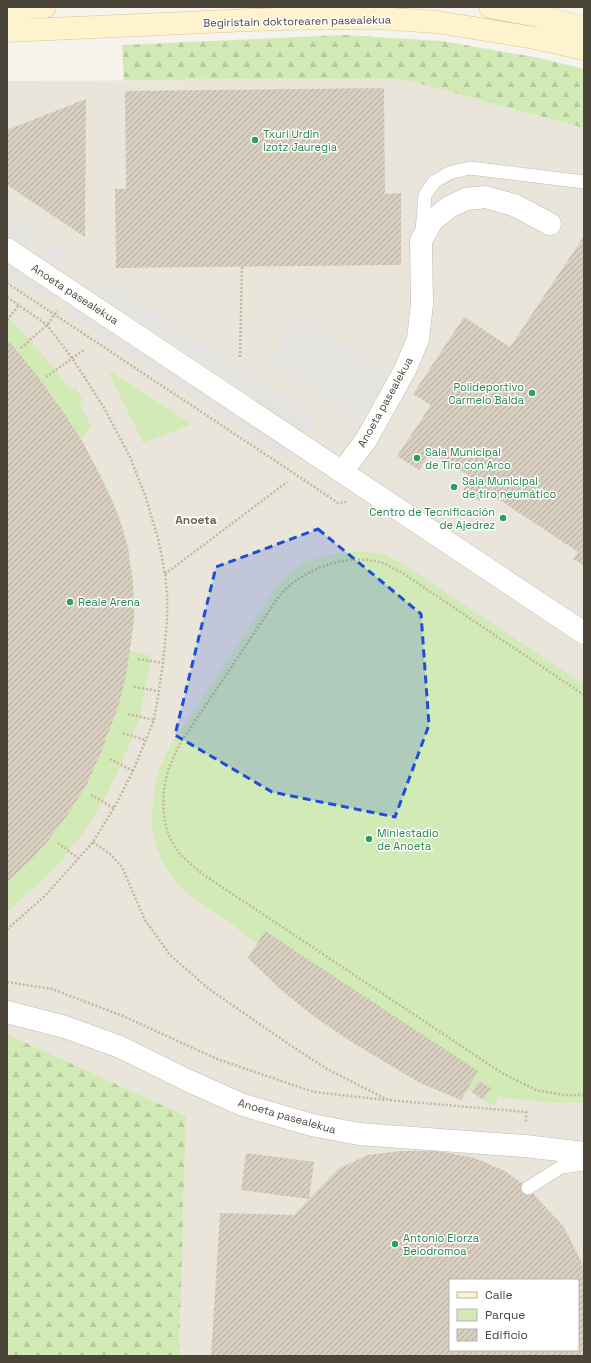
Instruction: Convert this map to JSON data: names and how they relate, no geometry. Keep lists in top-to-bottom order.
{
  "streets": {
    "main road": ["Begiristain doktorearen pasealekua"],
    "street": ["Anoeta pasealekua"]
  },
  "districts": ["Anoeta"],
  "places": [
    "Txuri Urdin Izotz Jauregia",
    "Polideportivo Carmelo Balda",
    "Sala Municipal de Tiro con Arco",
    "Sala Municipal de tiro neumático",
    "Centro de Tecnificación de Ajedrez",
    "Reale Arena",
    "Miniestadio de Anoeta",
    "Antonio Elorza Belodromoa"
  ],
  "legend": ["Calle", "Parque", "Edificio"]
}
